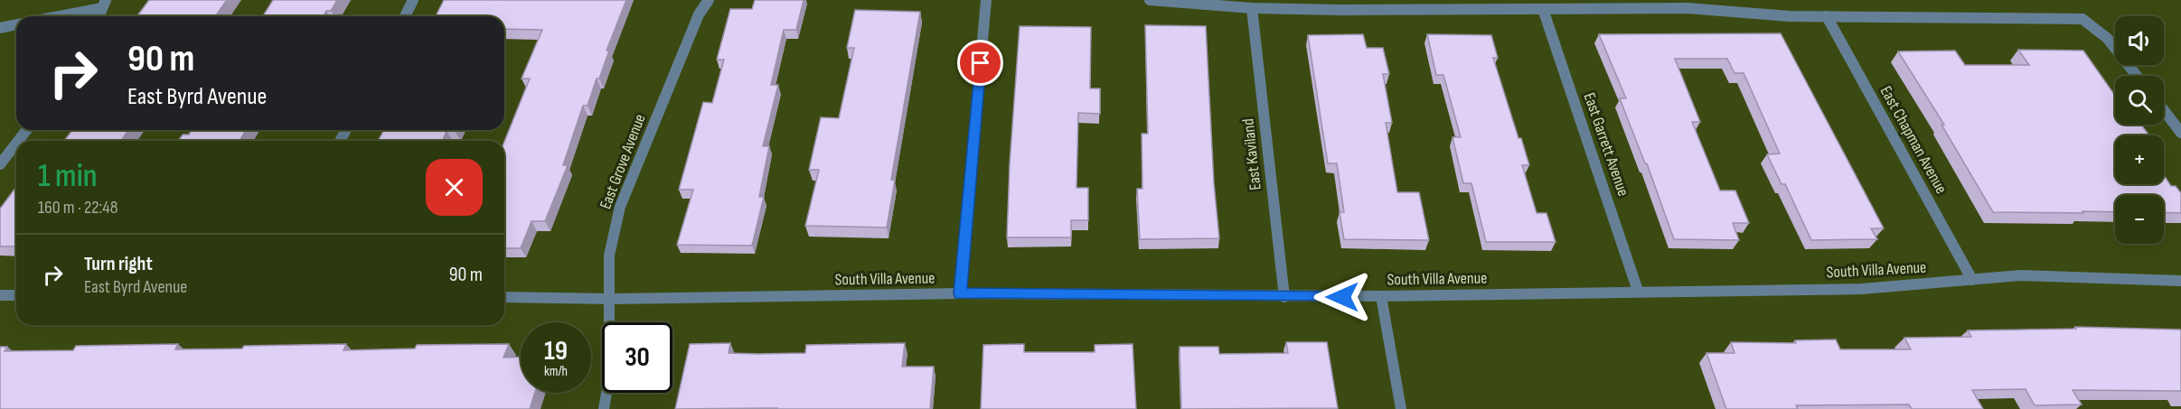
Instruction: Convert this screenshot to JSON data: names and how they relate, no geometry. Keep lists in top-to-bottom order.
{
  "streets": {
    "street": [
      "East Chapman Avenue",
      "East Garrett Avenue",
      "East Kaviland",
      "East Grove Avenue",
      "South Villa Avenue"
    ]
  },
  "crossings": [
    ["East Chapman Avenue", "South Villa Avenue"],
    ["East Garrett Avenue", "South Villa Avenue"],
    ["East Kaviland", "South Villa Avenue"],
    ["East Grove Avenue", "South Villa Avenue"]
  ],
  "page": {
    "map_buttons": ["+", "−"],
    "turn": ["90 m", "East Byrd Avenue"],
    "heading": ["1 min", "160 m · 22:48"],
    "list": [
      {
        "name": "Turn right",
        "note": "East Byrd Avenue",
        "value": "90 m"
      }
    ],
    "speed": "19 km/h",
    "limit": "30"
  }
}
